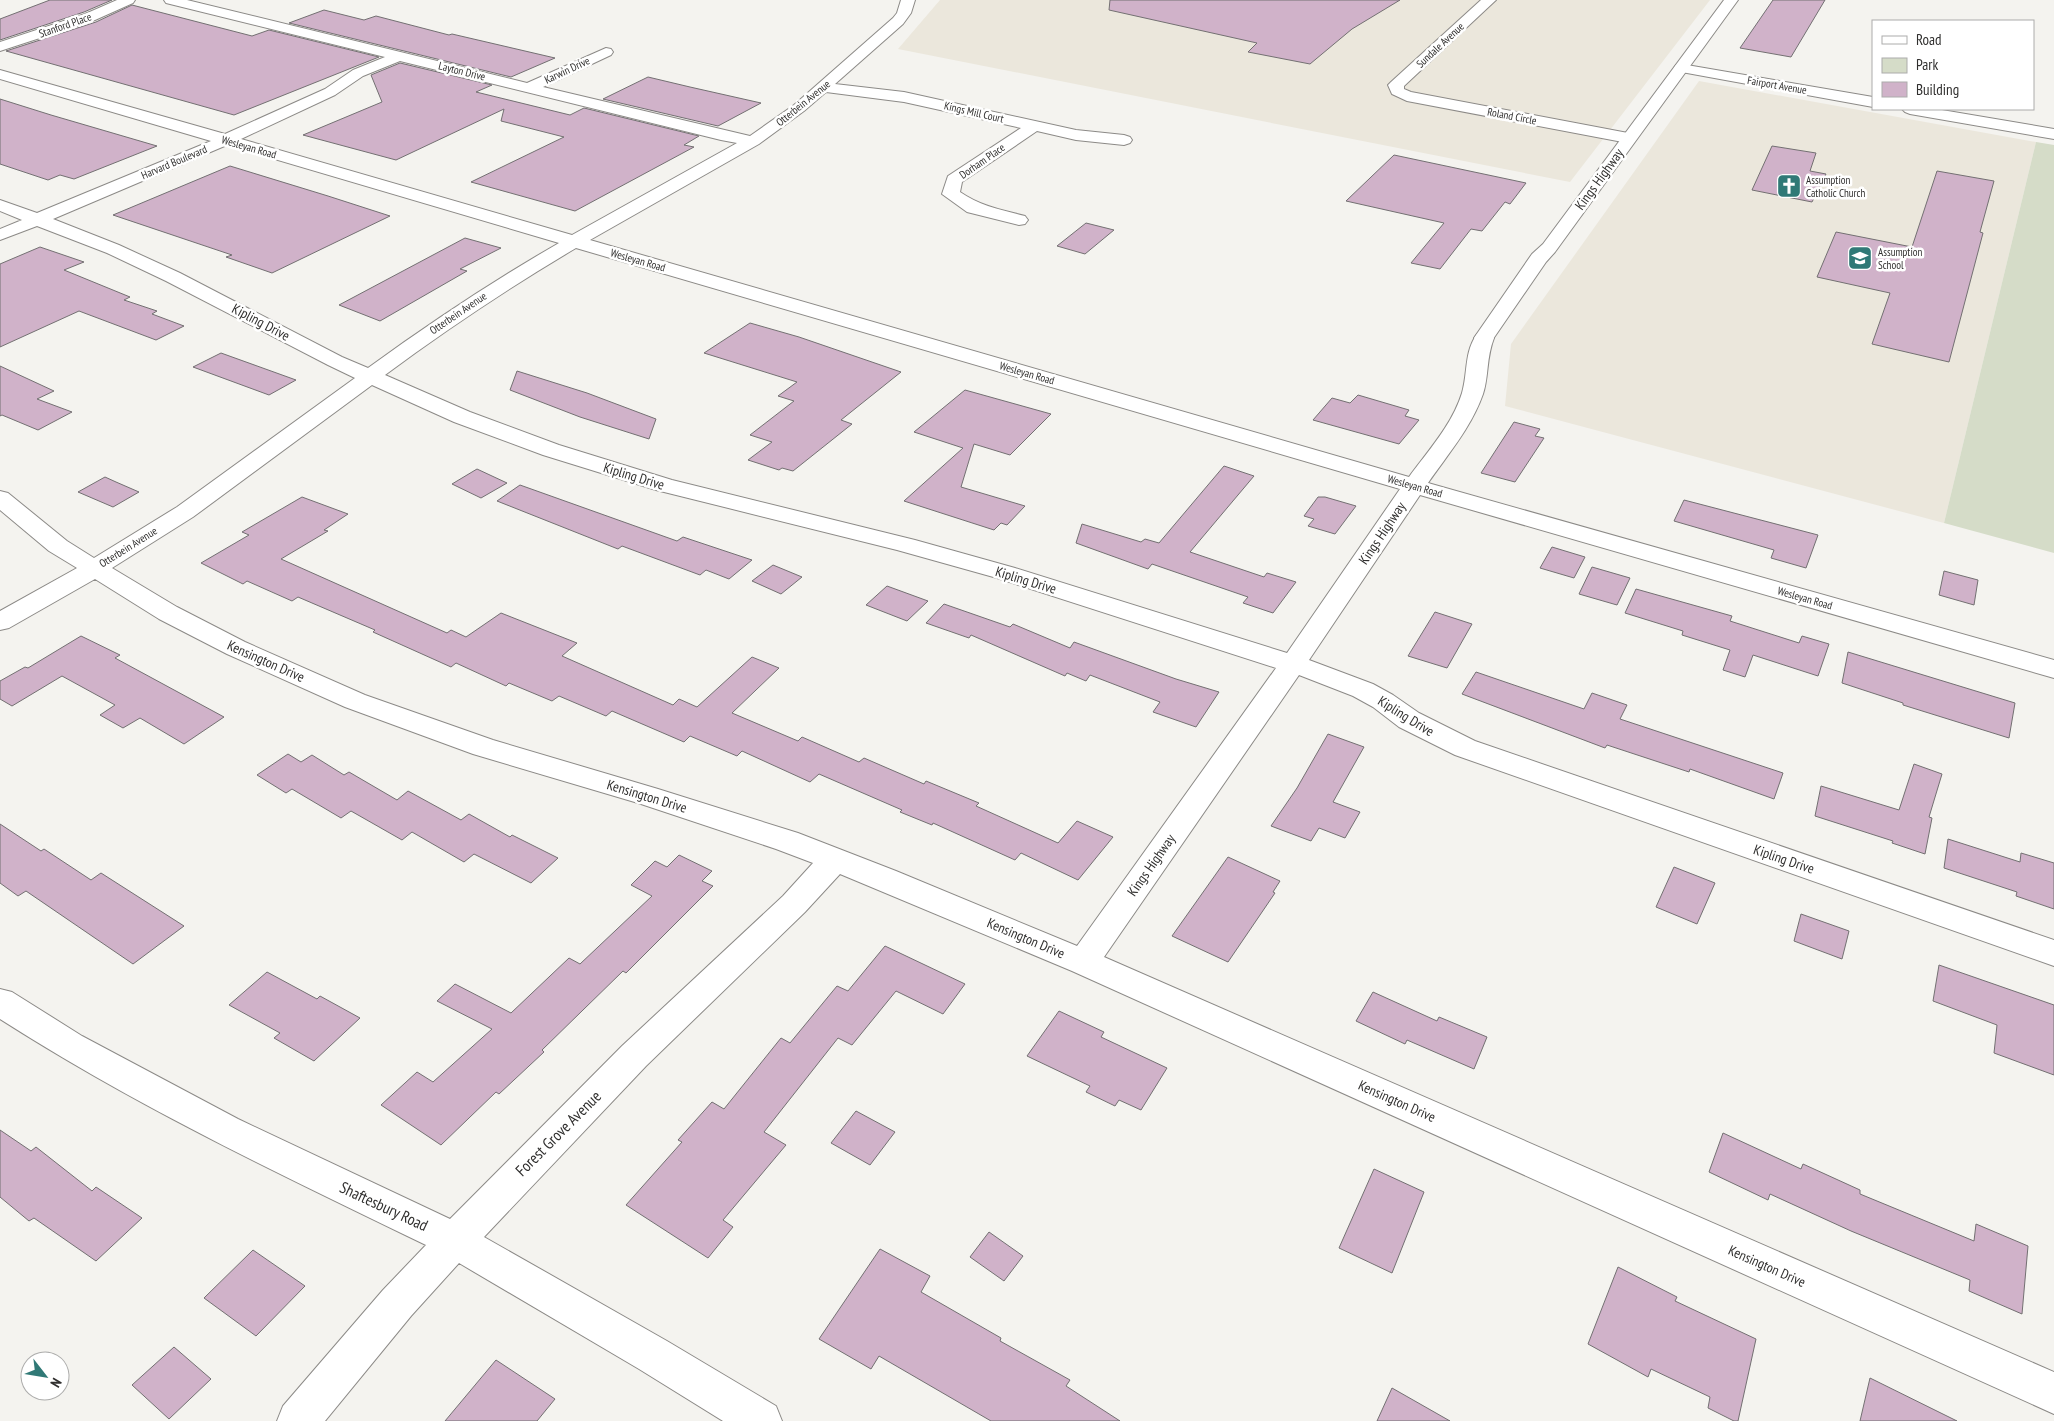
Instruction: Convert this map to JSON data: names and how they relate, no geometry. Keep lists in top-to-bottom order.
{
  "streets": {
    "street": [
      "Stanford Place",
      "Sundale Avenue",
      "Karwin Drive",
      "Layton Drive",
      "Fairport Avenue",
      "Otterbein Avenue",
      "Kings Mill Court",
      "Roland Circle",
      "Wesleyan Road",
      "Dorham Place",
      "Harvard Boulevard",
      "Kings Highway",
      "Kipling Drive",
      "Kensington Drive",
      "Forest Grove Avenue",
      "Shaftesbury Road"
    ]
  },
  "crossings": [
    ["Sundale Avenue", "Roland Circle"],
    ["Karwin Drive", "Layton Drive"],
    ["Layton Drive", "Otterbein Avenue"],
    ["Layton Drive", "Harvard Boulevard"],
    ["Fairport Avenue", "Kings Highway"],
    ["Otterbein Avenue", "Kings Mill Court"],
    ["Otterbein Avenue", "Wesleyan Road"],
    ["Otterbein Avenue", "Kipling Drive"],
    ["Otterbein Avenue", "Kensington Drive"],
    ["Kings Mill Court", "Dorham Place"],
    ["Roland Circle", "Kings Highway"],
    ["Wesleyan Road", "Harvard Boulevard"],
    ["Wesleyan Road", "Kings Highway"],
    ["Harvard Boulevard", "Kipling Drive"],
    ["Kings Highway", "Kipling Drive"],
    ["Kings Highway", "Kensington Drive"],
    ["Kensington Drive", "Forest Grove Avenue"],
    ["Forest Grove Avenue", "Shaftesbury Road"]
  ],
  "places": {
    "church": ["Assumption Catholic Church"],
    "school or university": ["Assumption School"]
  },
  "legend": ["Road", "Park", "Building"],
  "north": "bottom right"
}
